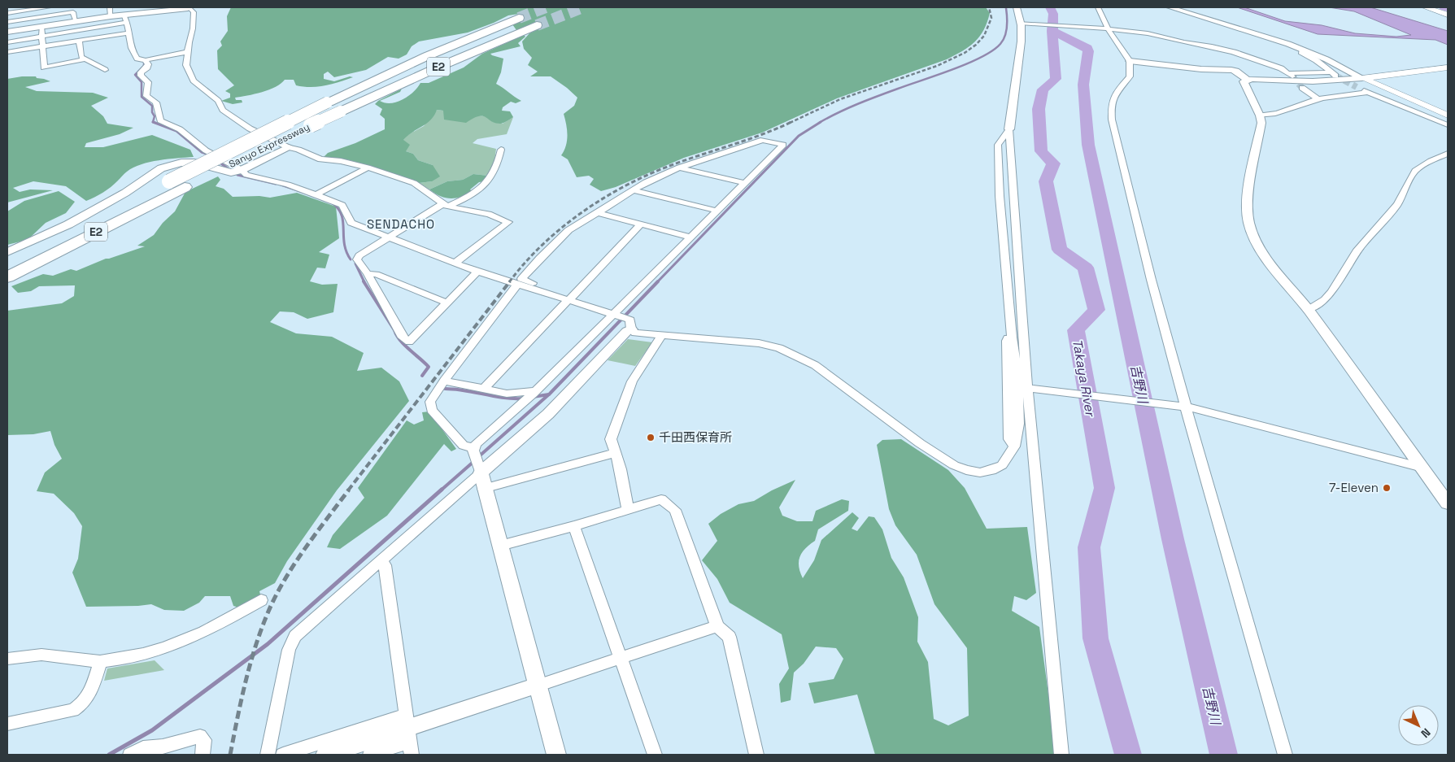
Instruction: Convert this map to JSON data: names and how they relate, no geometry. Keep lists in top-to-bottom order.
{
  "streets": {
    "highway": ["E2", "Sanyo Expressway"]
  },
  "districts": ["SENDACHO"],
  "water": ["Takaya River", "吉野川"],
  "places": ["千田西保育所", "7-Eleven"],
  "north": "bottom right"
}
